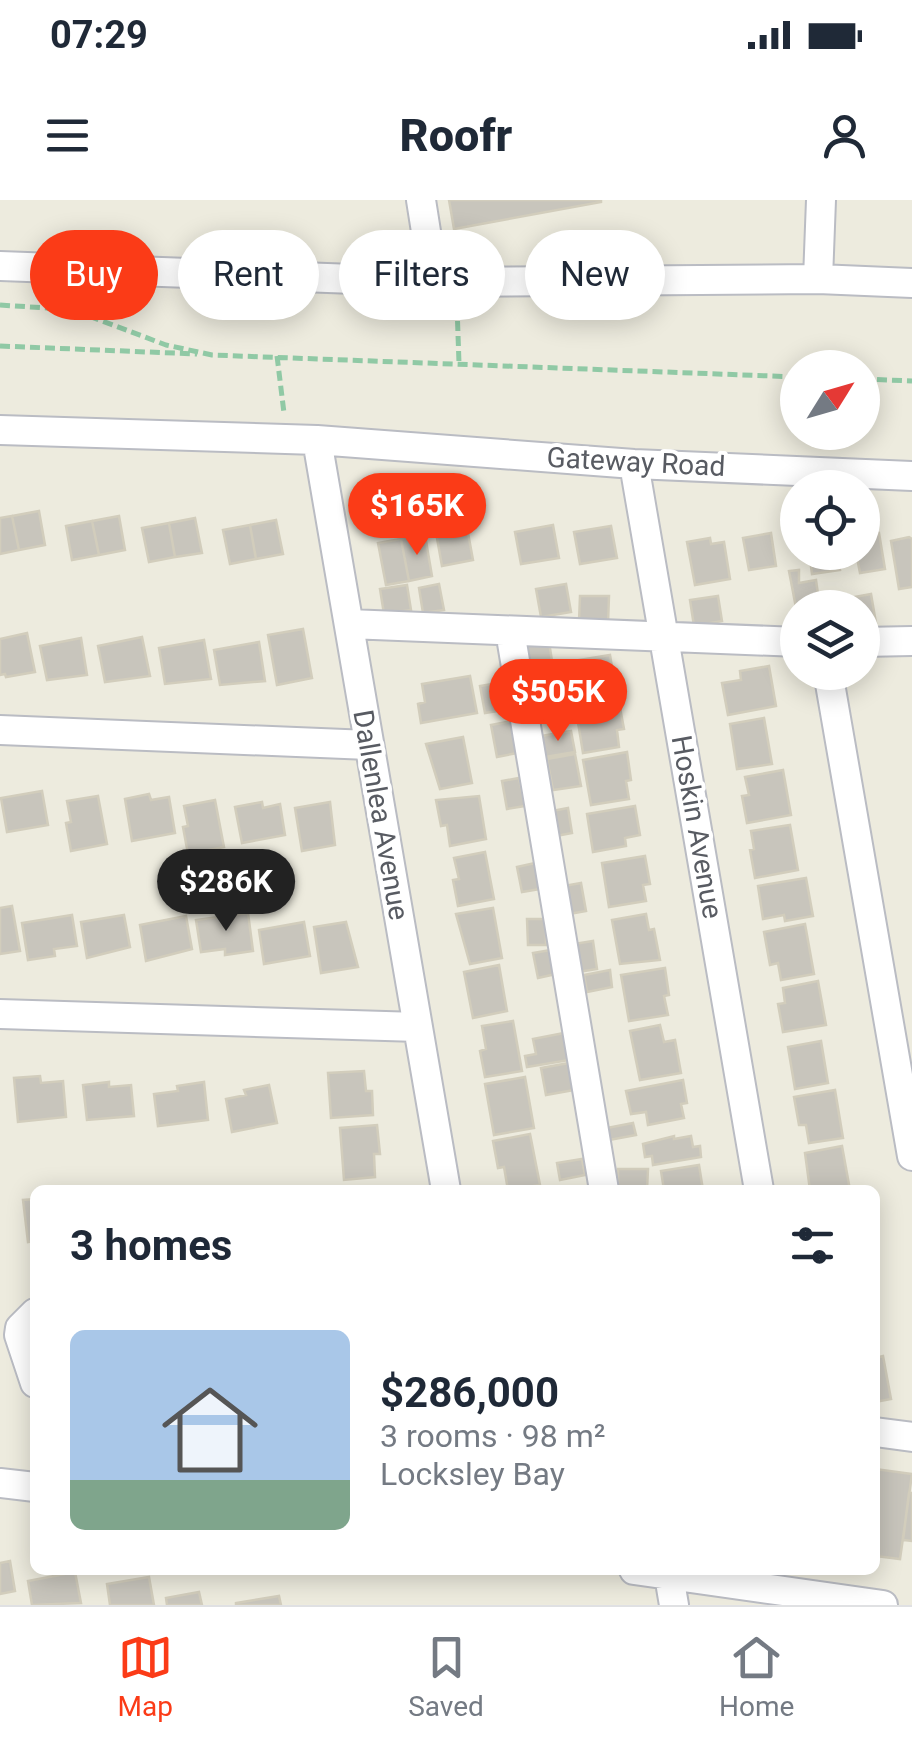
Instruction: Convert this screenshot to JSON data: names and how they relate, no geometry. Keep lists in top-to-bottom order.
{
  "streets": {
    "street": ["Gateway Road", "Dallenlea Avenue", "Hoskin Avenue"]
  },
  "crossings": [
    ["Gateway Road", "Dallenlea Avenue"],
    ["Gateway Road", "Hoskin Avenue"]
  ],
  "north": "top right",
  "page": {
    "status": "07:29",
    "header": "Roofr",
    "chip": [
      "Buy",
      "Rent",
      "Filters",
      "New"
    ],
    "price": ["$165K", "$505K", "$286K"],
    "heading": "3 homes",
    "list": [
      {
        "name": "$286,000",
        "note": "3 rooms · 98 m² · Locksley Bay"
      }
    ],
    "tabs": ["Map", "Saved", "Home"]
  }
}
